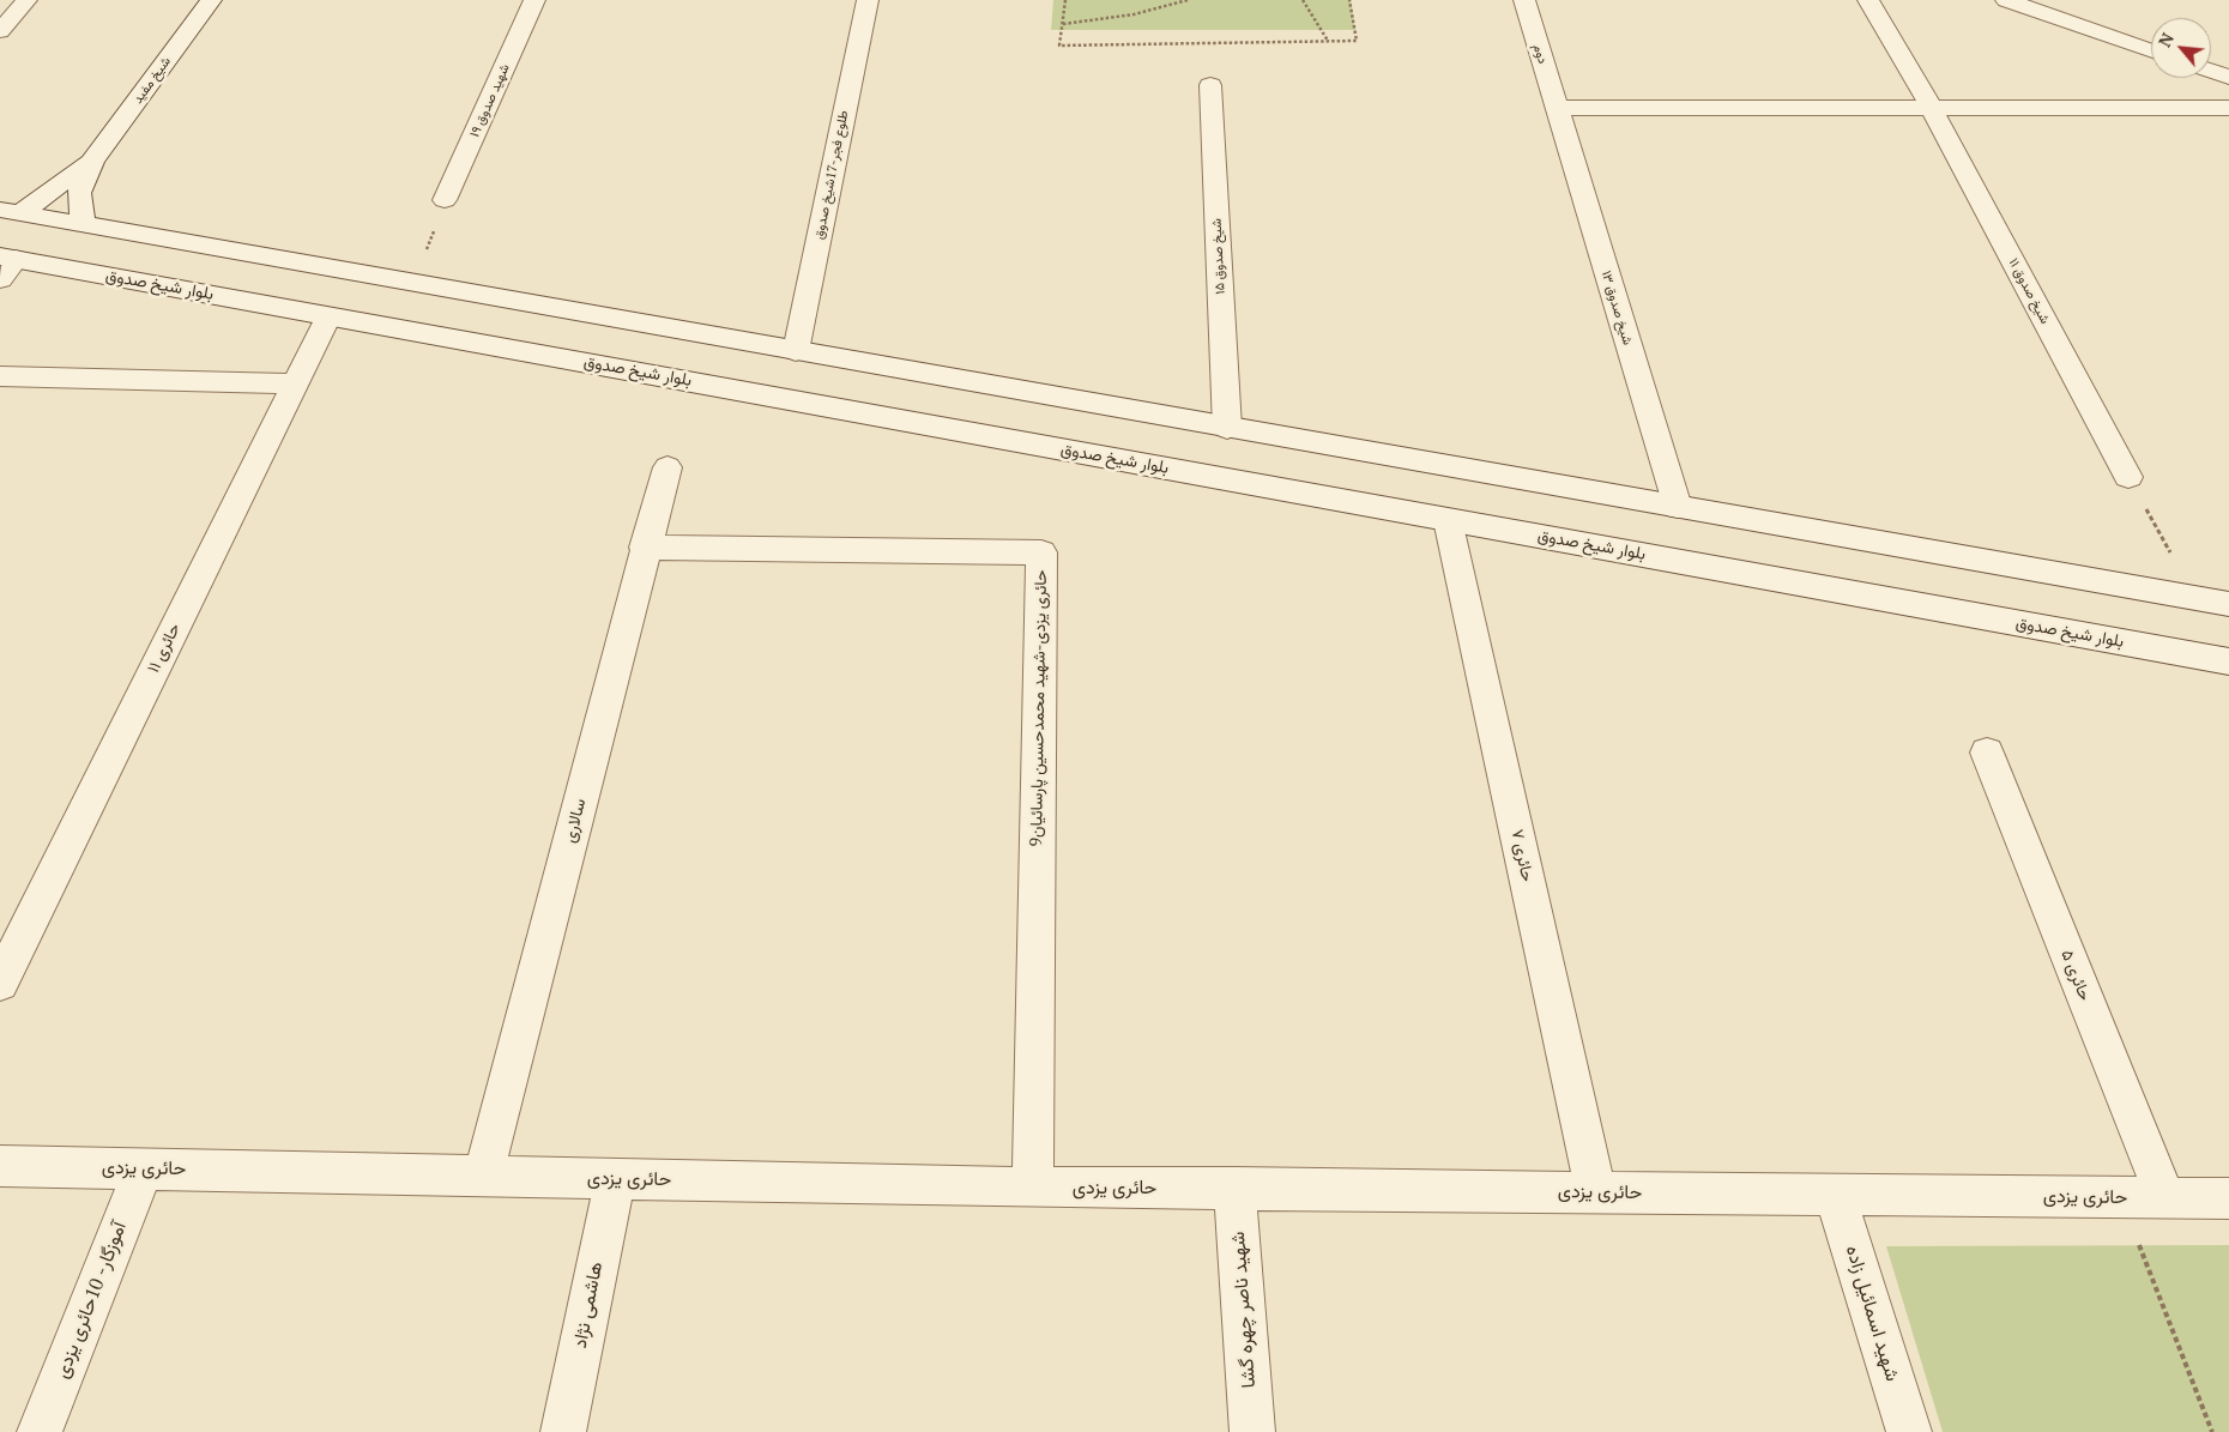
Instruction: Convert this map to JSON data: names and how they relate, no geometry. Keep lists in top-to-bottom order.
{
  "streets": {
    "street": [
      "دوم",
      "شیخ مفید",
      "شهید صدوق ۱۹",
      "طلوع فجر-17شیخ صدوق",
      "شیخ صدوق ۱۵",
      "بلوار شیخ صدوق",
      "شیخ صدوق ۱۱",
      "شیخ صدوق ۱۳",
      "حائری ۱۱",
      "9حائری یزدی-شهید محمدحسین پارسائیان",
      "سالاری",
      "حائری ۷",
      "حائری ۵",
      "حائری یزدی",
      "آموزگار- 10حائری یزدی",
      "هاشمی نژاد",
      "شهید ناصر چهره گشا",
      "شهید اسمائیل زاده"
    ]
  },
  "crossings": [
    ["دوم", "شیخ صدوق ۱۳"],
    ["بلوار شیخ صدوق", "حائری ۱۱"],
    ["بلوار شیخ صدوق", "حائری ۷"],
    ["9حائری یزدی-شهید محمدحسین پارسائیان", "سالاری"],
    ["9حائری یزدی-شهید محمدحسین پارسائیان", "حائری یزدی"],
    ["سالاری", "حائری یزدی"],
    ["حائری ۷", "حائری یزدی"],
    ["حائری ۵", "حائری یزدی"],
    ["حائری یزدی", "آموزگار- 10حائری یزدی"],
    ["حائری یزدی", "هاشمی نژاد"],
    ["حائری یزدی", "شهید ناصر چهره گشا"],
    ["حائری یزدی", "شهید اسمائیل زاده"]
  ],
  "north": "top left"
}
